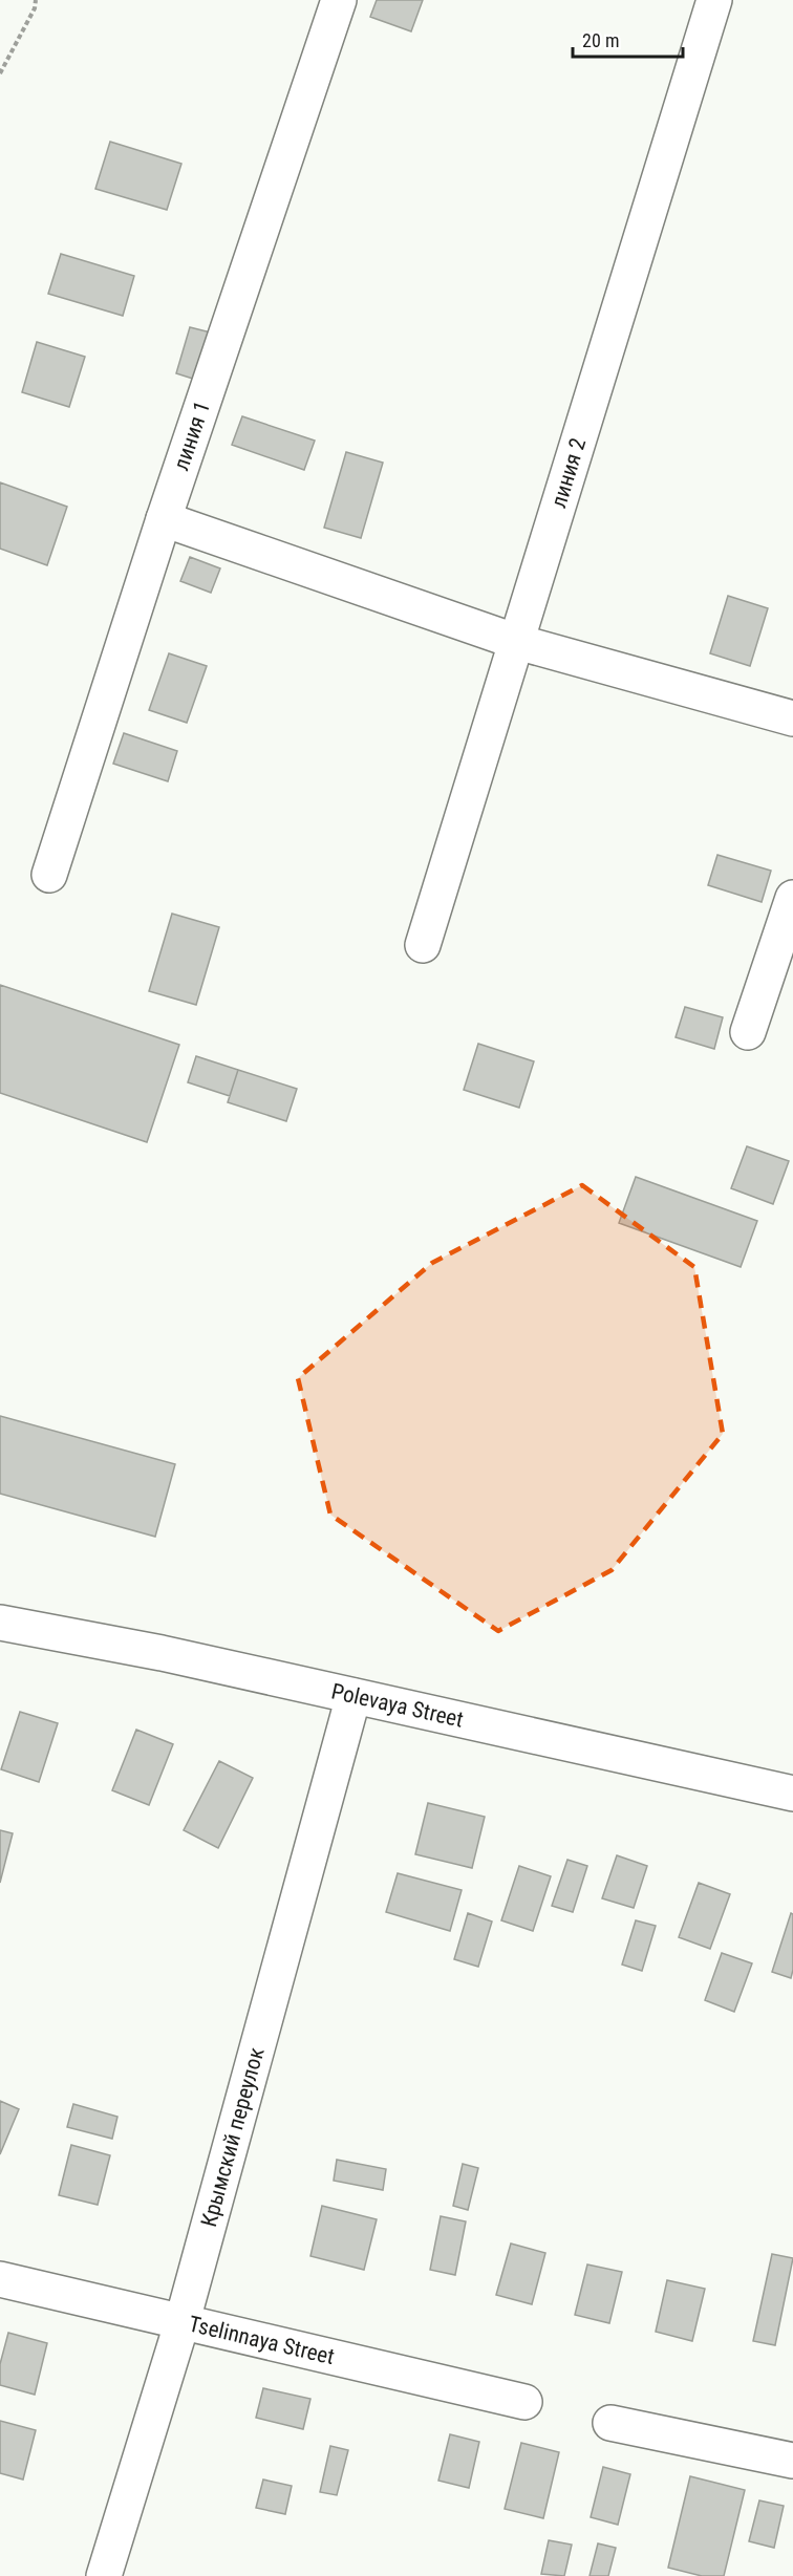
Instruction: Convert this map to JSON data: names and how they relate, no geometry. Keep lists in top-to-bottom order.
{
  "streets": {
    "street": [
      "линия 1",
      "линия 2",
      "Polevaya Street",
      "Крымский переулок",
      "Tselinnaya Street"
    ]
  },
  "crossings": [
    ["Polevaya Street", "Крымский переулок"],
    ["Крымский переулок", "Tselinnaya Street"]
  ],
  "scale_bar": "20 m"
}
